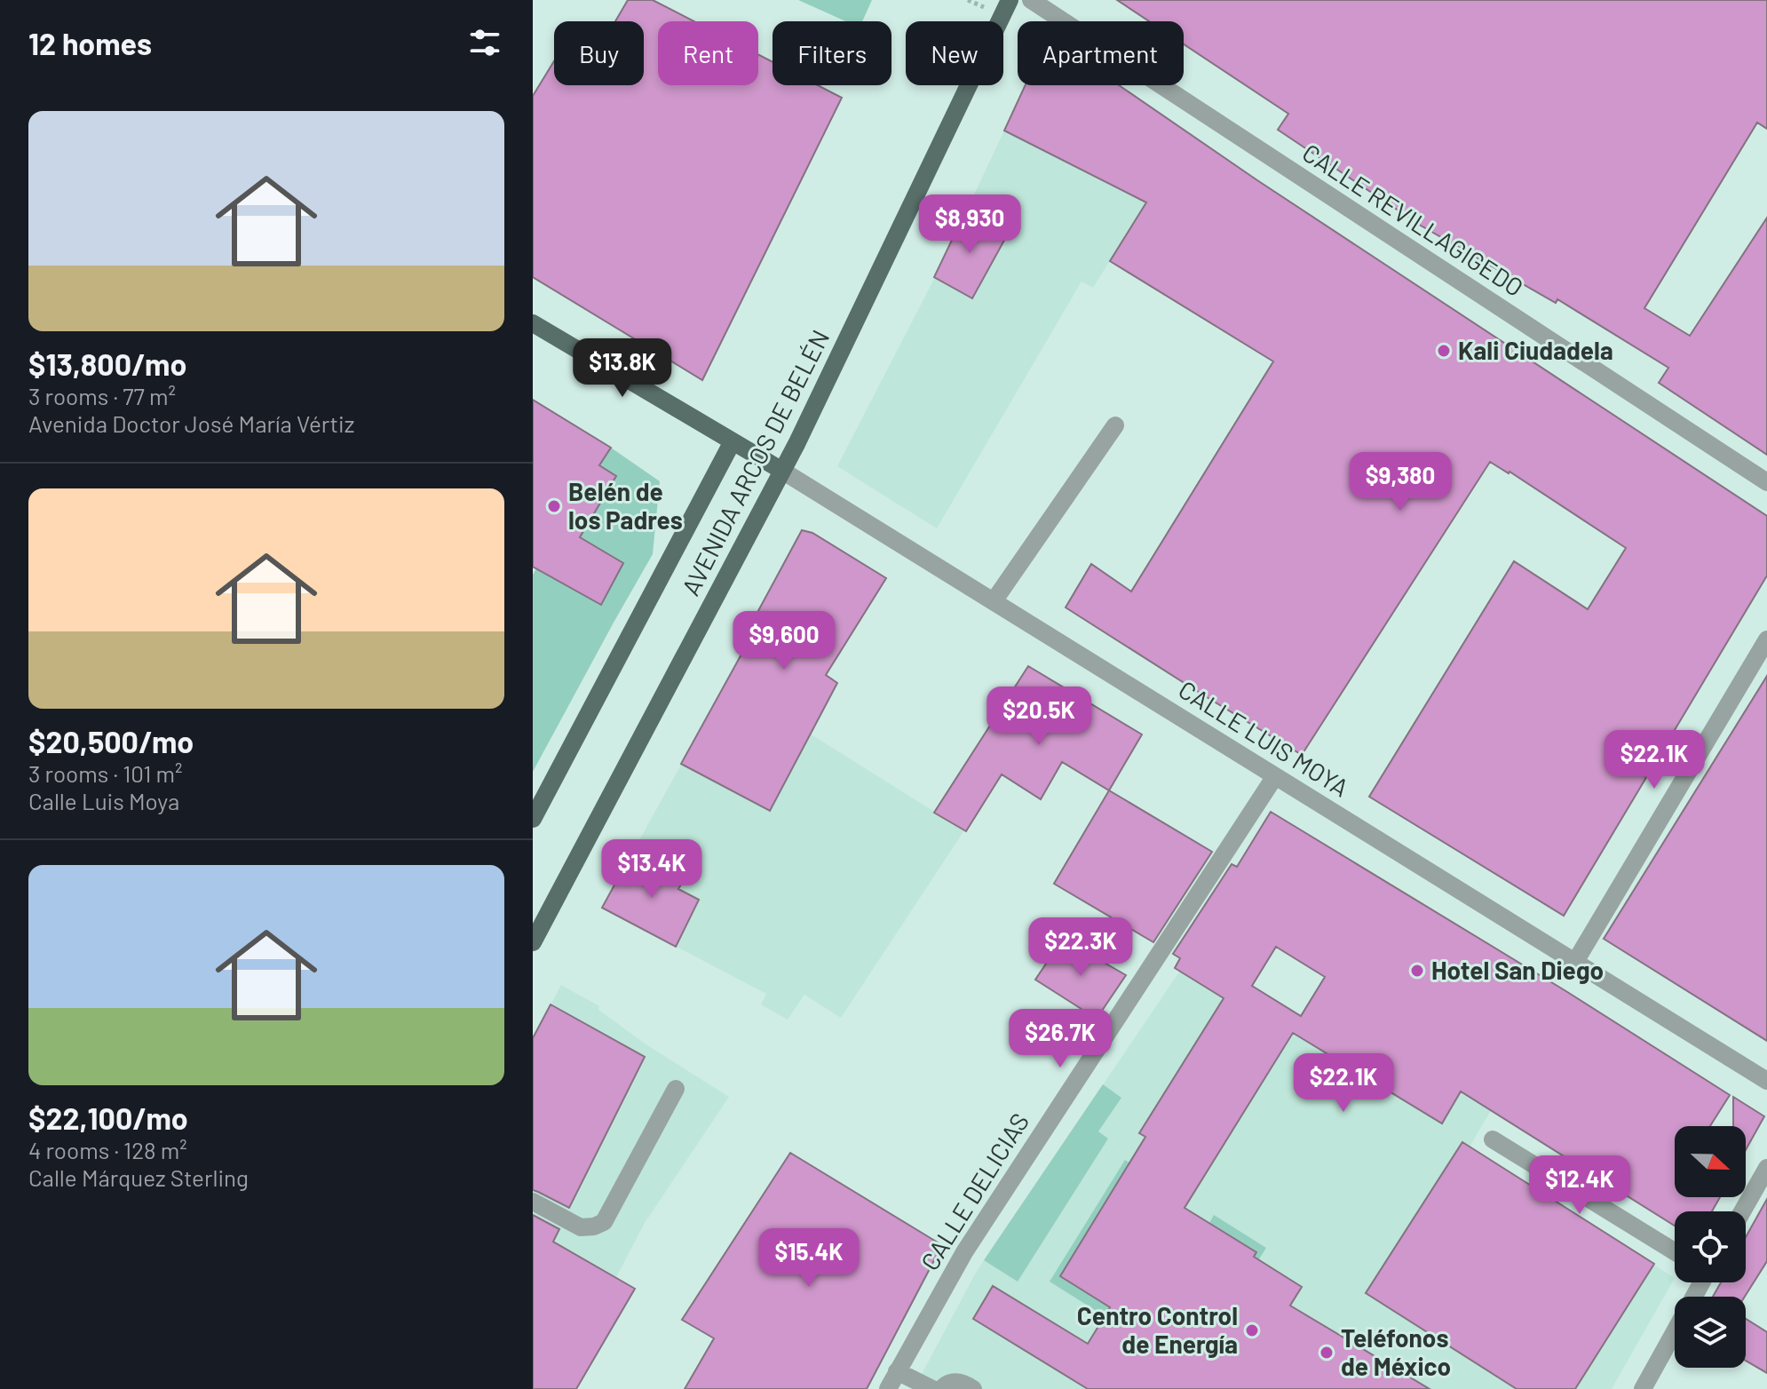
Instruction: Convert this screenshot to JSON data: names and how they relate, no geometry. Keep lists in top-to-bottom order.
{
  "streets": {
    "main road": ["AVENIDA ARCOS DE BELÉN", "CALLE LUIS MOYA"],
    "street": ["CALLE REVILLAGIGEDO", "CALLE DELICIAS"]
  },
  "crossings": [
    ["AVENIDA ARCOS DE BELÉN", "CALLE LUIS MOYA"],
    ["CALLE LUIS MOYA", "CALLE DELICIAS"]
  ],
  "places": [
    "Kali Ciudadela",
    "Belén de los Padres",
    "Hotel San Diego",
    "Centro Control de Energía",
    "Teléfonos de México"
  ],
  "north": "right",
  "page": {
    "heading": "12 homes",
    "chip": [
      "Buy",
      "Rent",
      "Filters",
      "New",
      "Apartment"
    ],
    "list": [
      {
        "name": "$13,800/mo",
        "note": "3 rooms · 77 m² · Avenida Doctor José María Vértiz"
      },
      {
        "name": "$20,500/mo",
        "note": "3 rooms · 101 m² · Calle Luis Moya"
      },
      {
        "name": "$22,100/mo",
        "note": "4 rooms · 128 m² · Calle Márquez Sterling"
      }
    ],
    "price": [
      "$8,930",
      "$13.8K",
      "$9,380",
      "$9,600",
      "$20.5K",
      "$22.1K",
      "$13.4K",
      "$22.3K",
      "$26.7K",
      "$22.1K",
      "$12.4K",
      "$15.4K"
    ]
  }
}
